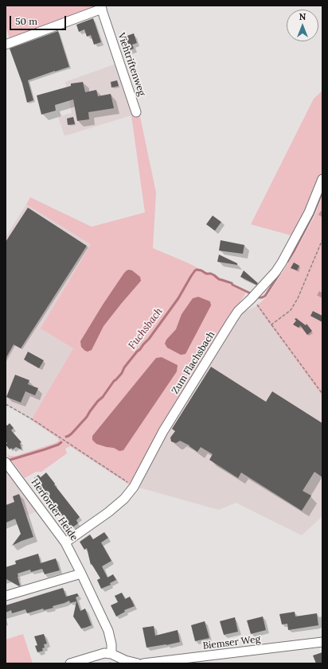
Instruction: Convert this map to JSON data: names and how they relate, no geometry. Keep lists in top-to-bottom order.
{
  "streets": {
    "street": [
      "Viehtriftenweg",
      "Zum Flachsbach",
      "Herforder Heide",
      "Biemser Weg"
    ]
  },
  "crossings": [
    ["Zum Flachsbach", "Herforder Heide"]
  ],
  "water": ["Fuchsbach"],
  "scale_bar": "50 m",
  "north": "top"
}
